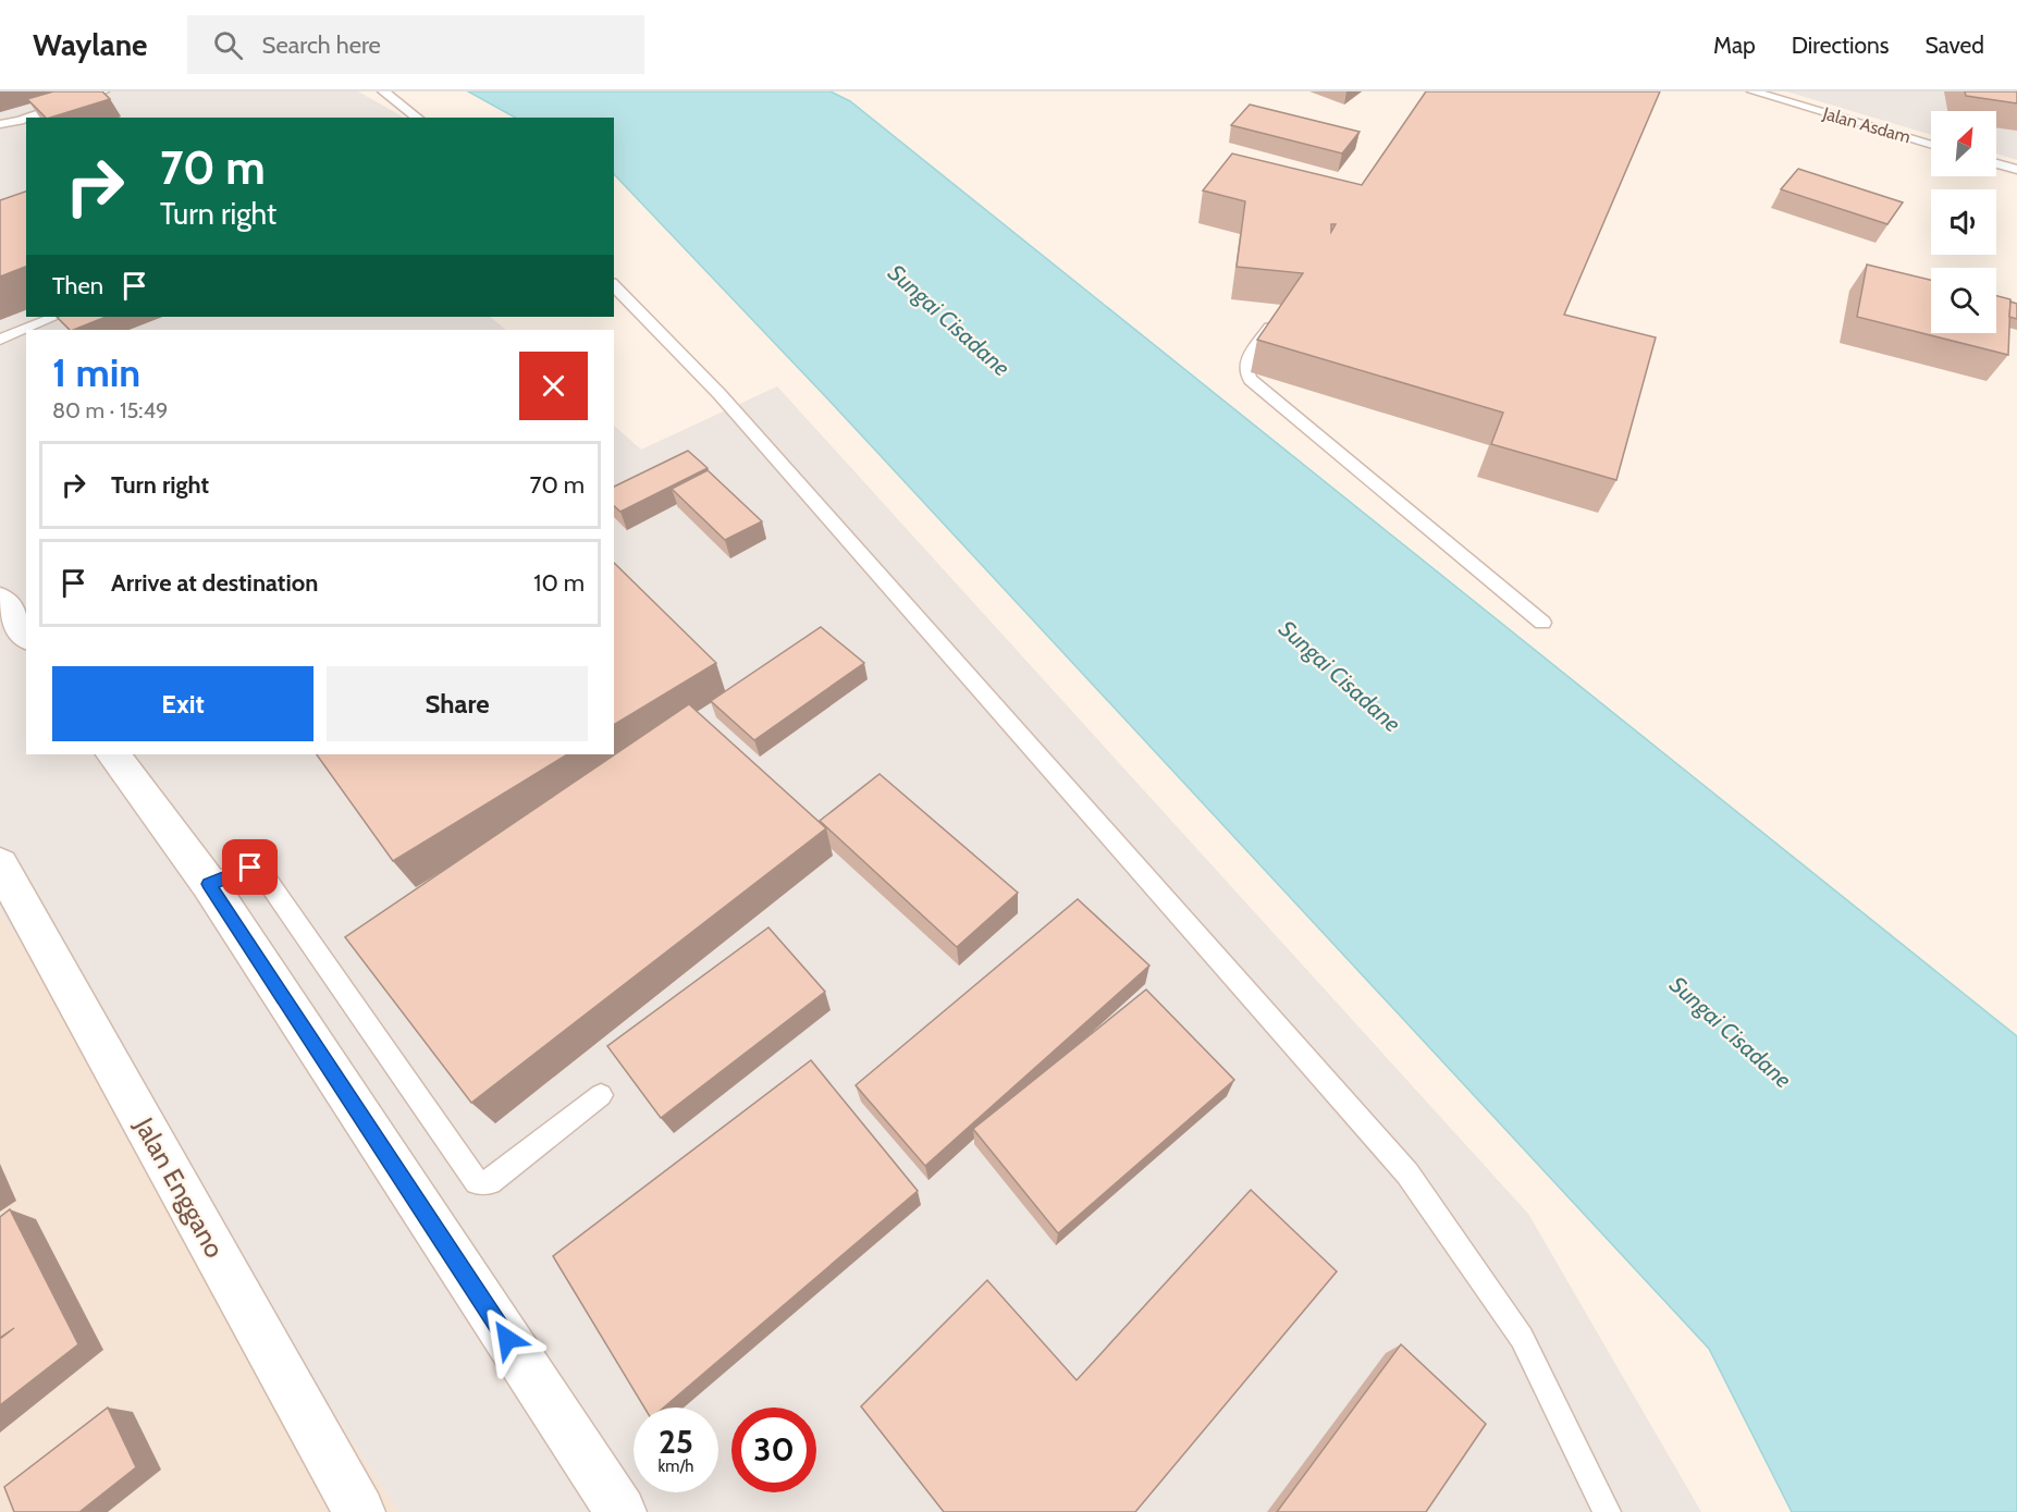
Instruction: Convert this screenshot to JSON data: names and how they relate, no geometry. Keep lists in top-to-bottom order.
{
  "streets": {
    "street": ["Jalan Enggano"],
    "lane": ["Jalan Asdam"]
  },
  "water": ["Sungai Cisadane"],
  "north": "top right",
  "page": {
    "header": "Waylane",
    "search": "Search here",
    "nav": ["Map", "Directions", "Saved"],
    "turn": ["70 m", "Turn right"],
    "then": "Then",
    "heading": ["1 min", "80 m · 15:49"],
    "list": [
      {
        "name": "Turn right",
        "value": "70 m"
      },
      {
        "name": "Arrive at destination",
        "value": "10 m"
      }
    ],
    "buttons": ["Exit", "Share"],
    "speed": "25 km/h",
    "limit": "30"
  }
}
